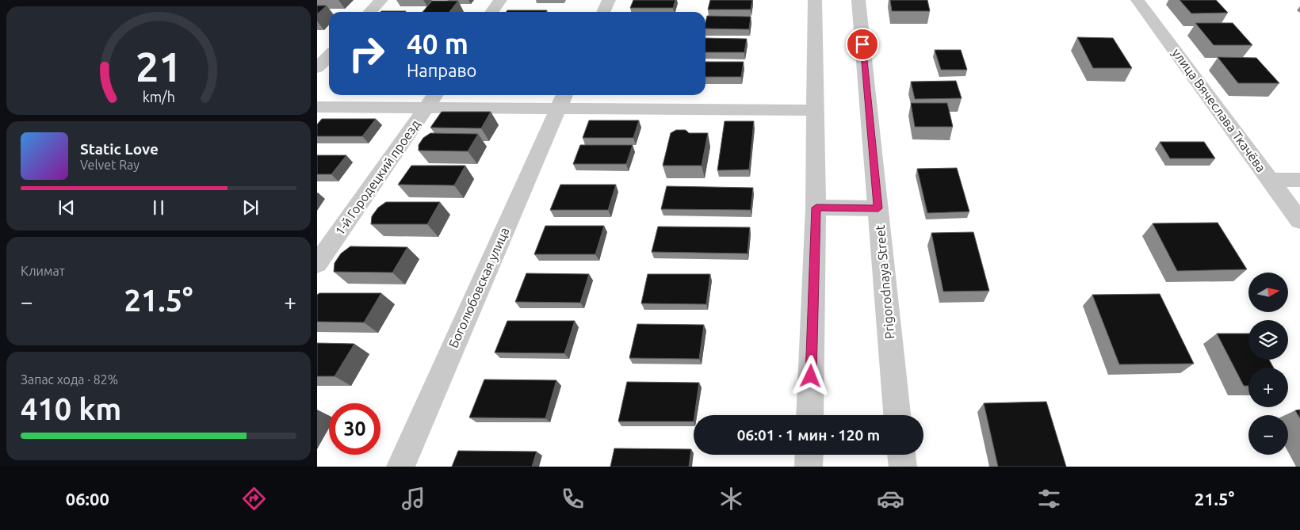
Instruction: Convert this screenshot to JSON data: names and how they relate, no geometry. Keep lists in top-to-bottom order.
{
  "streets": {
    "street": [
      "улица Вячеслава Ткачёва",
      "1-й Городецкий проезд",
      "Prigorodnaya Street",
      "Боголюбовская улица"
    ]
  },
  "north": "right",
  "page": {
    "turn": ["40 m", "Направо"],
    "song": ["Static Love", "Velvet Ray"],
    "tile": [
      "Климат",
      ["Запас хода · 82%", "410 km"]
    ],
    "map_buttons": ["+", "−"],
    "heat": ["−", "21.5°", "+"],
    "limit": "30",
    "trip": "06:01 · 1 мин · 120 m",
    "tabs": ["06:00", "21.5°"],
    "gauge": ["21", "km/h"]
  }
}
